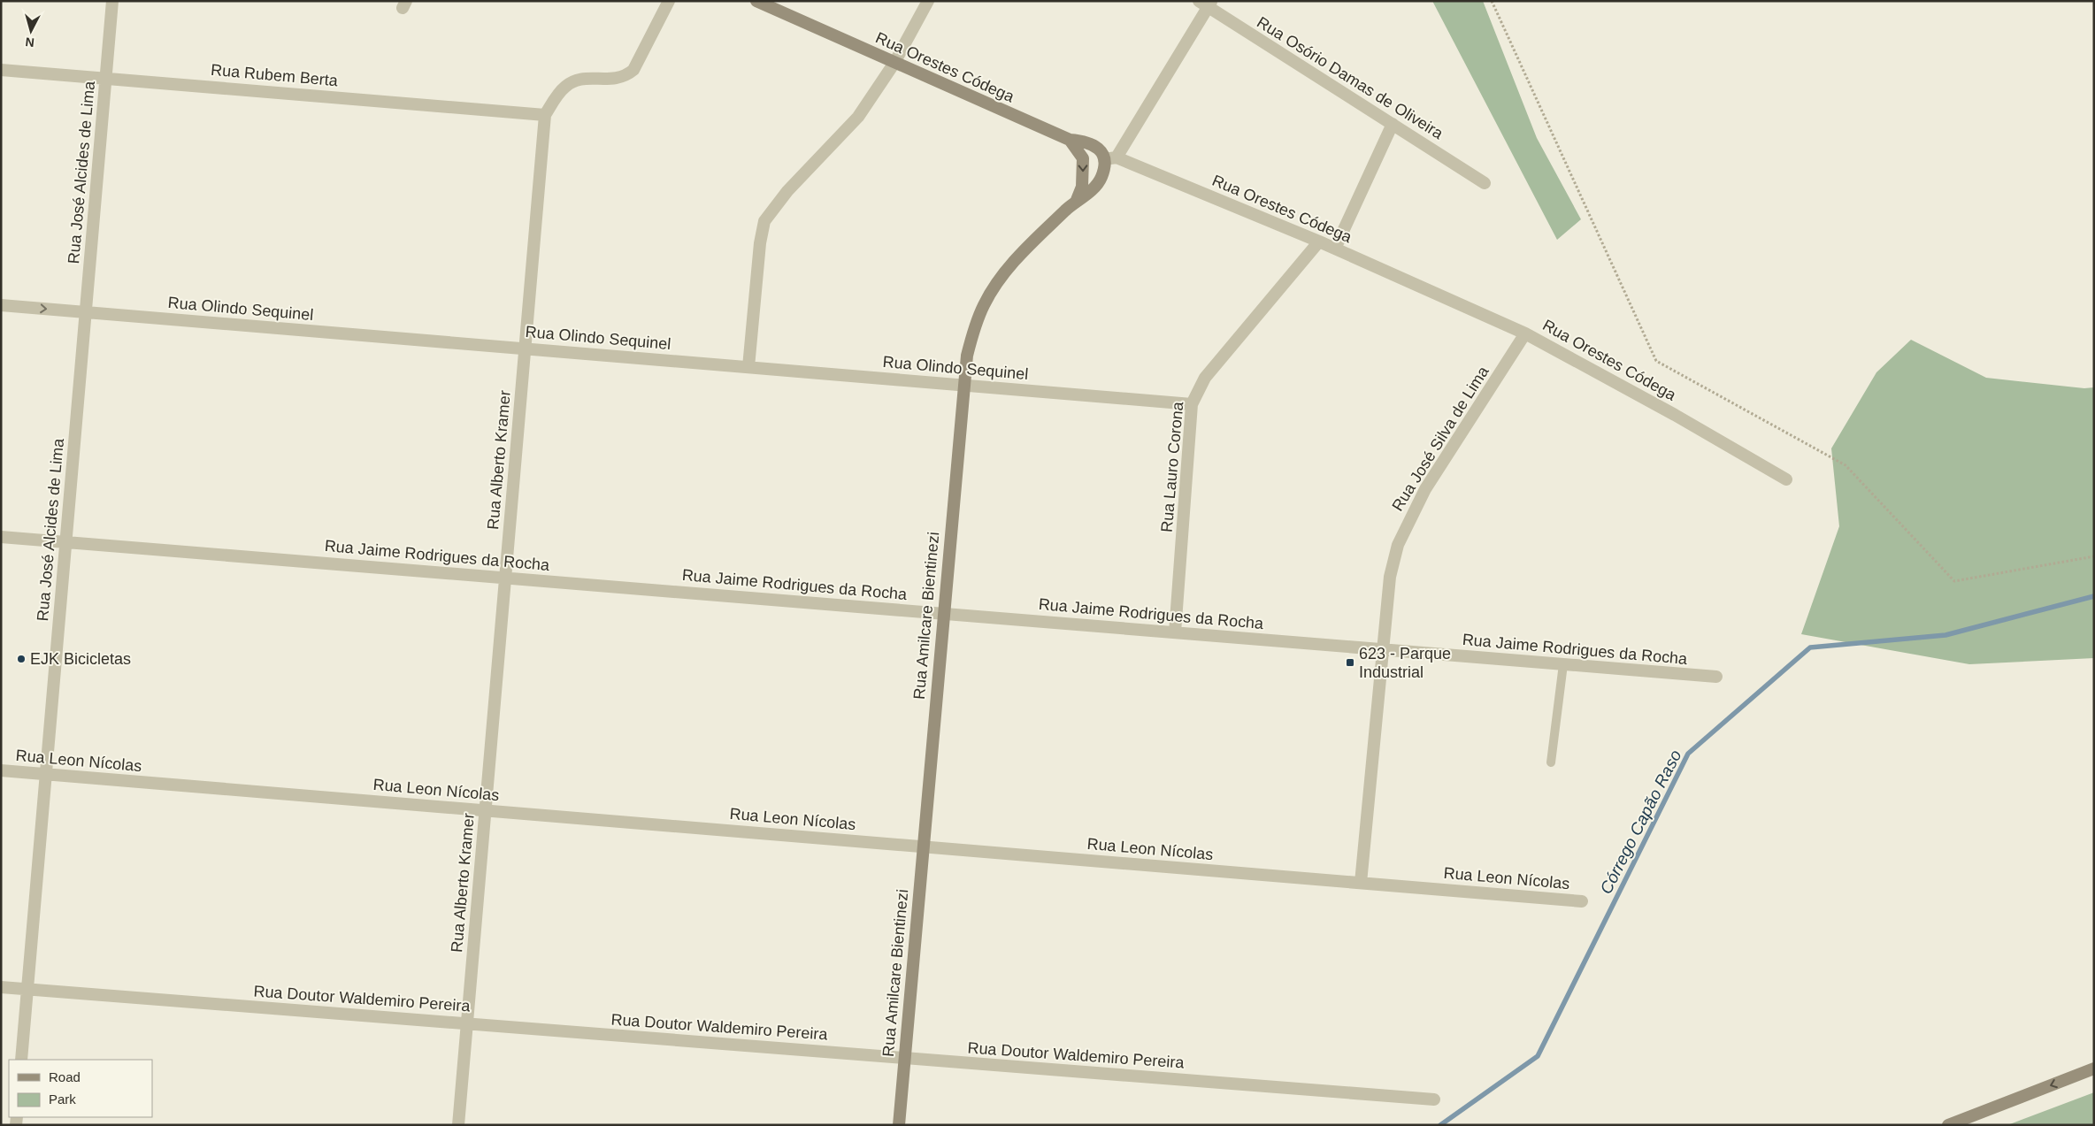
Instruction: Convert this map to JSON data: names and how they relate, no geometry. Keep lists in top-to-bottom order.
{
  "streets": {
    "main road": ["Rua Orestes Códega", "Rua Amilcare Bientinezi"],
    "street": [
      "Rua Rubem Berta",
      "Rua Osório Damas de Oliveira",
      "Rua José Alcides de Lima",
      "Rua Olindo Sequinel",
      "Rua José Silva de Lima",
      "Rua Alberto Kramer",
      "Rua Lauro Corona",
      "Rua Jaime Rodrigues da Rocha",
      "Rua Leon Nícolas",
      "Rua Doutor Waldemiro Pereira"
    ]
  },
  "crossings": [
    ["Rua Orestes Códega", "Rua José Silva de Lima"],
    ["Rua Orestes Códega", "Rua Lauro Corona"],
    ["Rua Orestes Códega", "Rua Amilcare Bientinezi"],
    ["Rua Rubem Berta", "Rua José Alcides de Lima"],
    ["Rua Rubem Berta", "Rua Alberto Kramer"],
    ["Rua Osório Damas de Oliveira", "Rua Amilcare Bientinezi"],
    ["Rua José Alcides de Lima", "Rua Olindo Sequinel"],
    ["Rua José Alcides de Lima", "Rua Jaime Rodrigues da Rocha"],
    ["Rua José Alcides de Lima", "Rua Leon Nícolas"],
    ["Rua José Alcides de Lima", "Rua Doutor Waldemiro Pereira"],
    ["Rua Olindo Sequinel", "Rua Alberto Kramer"],
    ["Rua Olindo Sequinel", "Rua Lauro Corona"],
    ["Rua Olindo Sequinel", "Rua Amilcare Bientinezi"],
    ["Rua José Silva de Lima", "Rua Jaime Rodrigues da Rocha"],
    ["Rua José Silva de Lima", "Rua Leon Nícolas"],
    ["Rua Alberto Kramer", "Rua Jaime Rodrigues da Rocha"],
    ["Rua Alberto Kramer", "Rua Leon Nícolas"],
    ["Rua Alberto Kramer", "Rua Doutor Waldemiro Pereira"],
    ["Rua Lauro Corona", "Rua Jaime Rodrigues da Rocha"],
    ["Rua Jaime Rodrigues da Rocha", "Rua Amilcare Bientinezi"],
    ["Rua Amilcare Bientinezi", "Rua Leon Nícolas"],
    ["Rua Amilcare Bientinezi", "Rua Doutor Waldemiro Pereira"]
  ],
  "water": ["Córrego Capão Raso"],
  "places": {
    "other": ["EJK Bicicletas"],
    "transit": ["623 - Parque Industrial"]
  },
  "legend": ["Road", "Park"],
  "north": "bottom"
}
